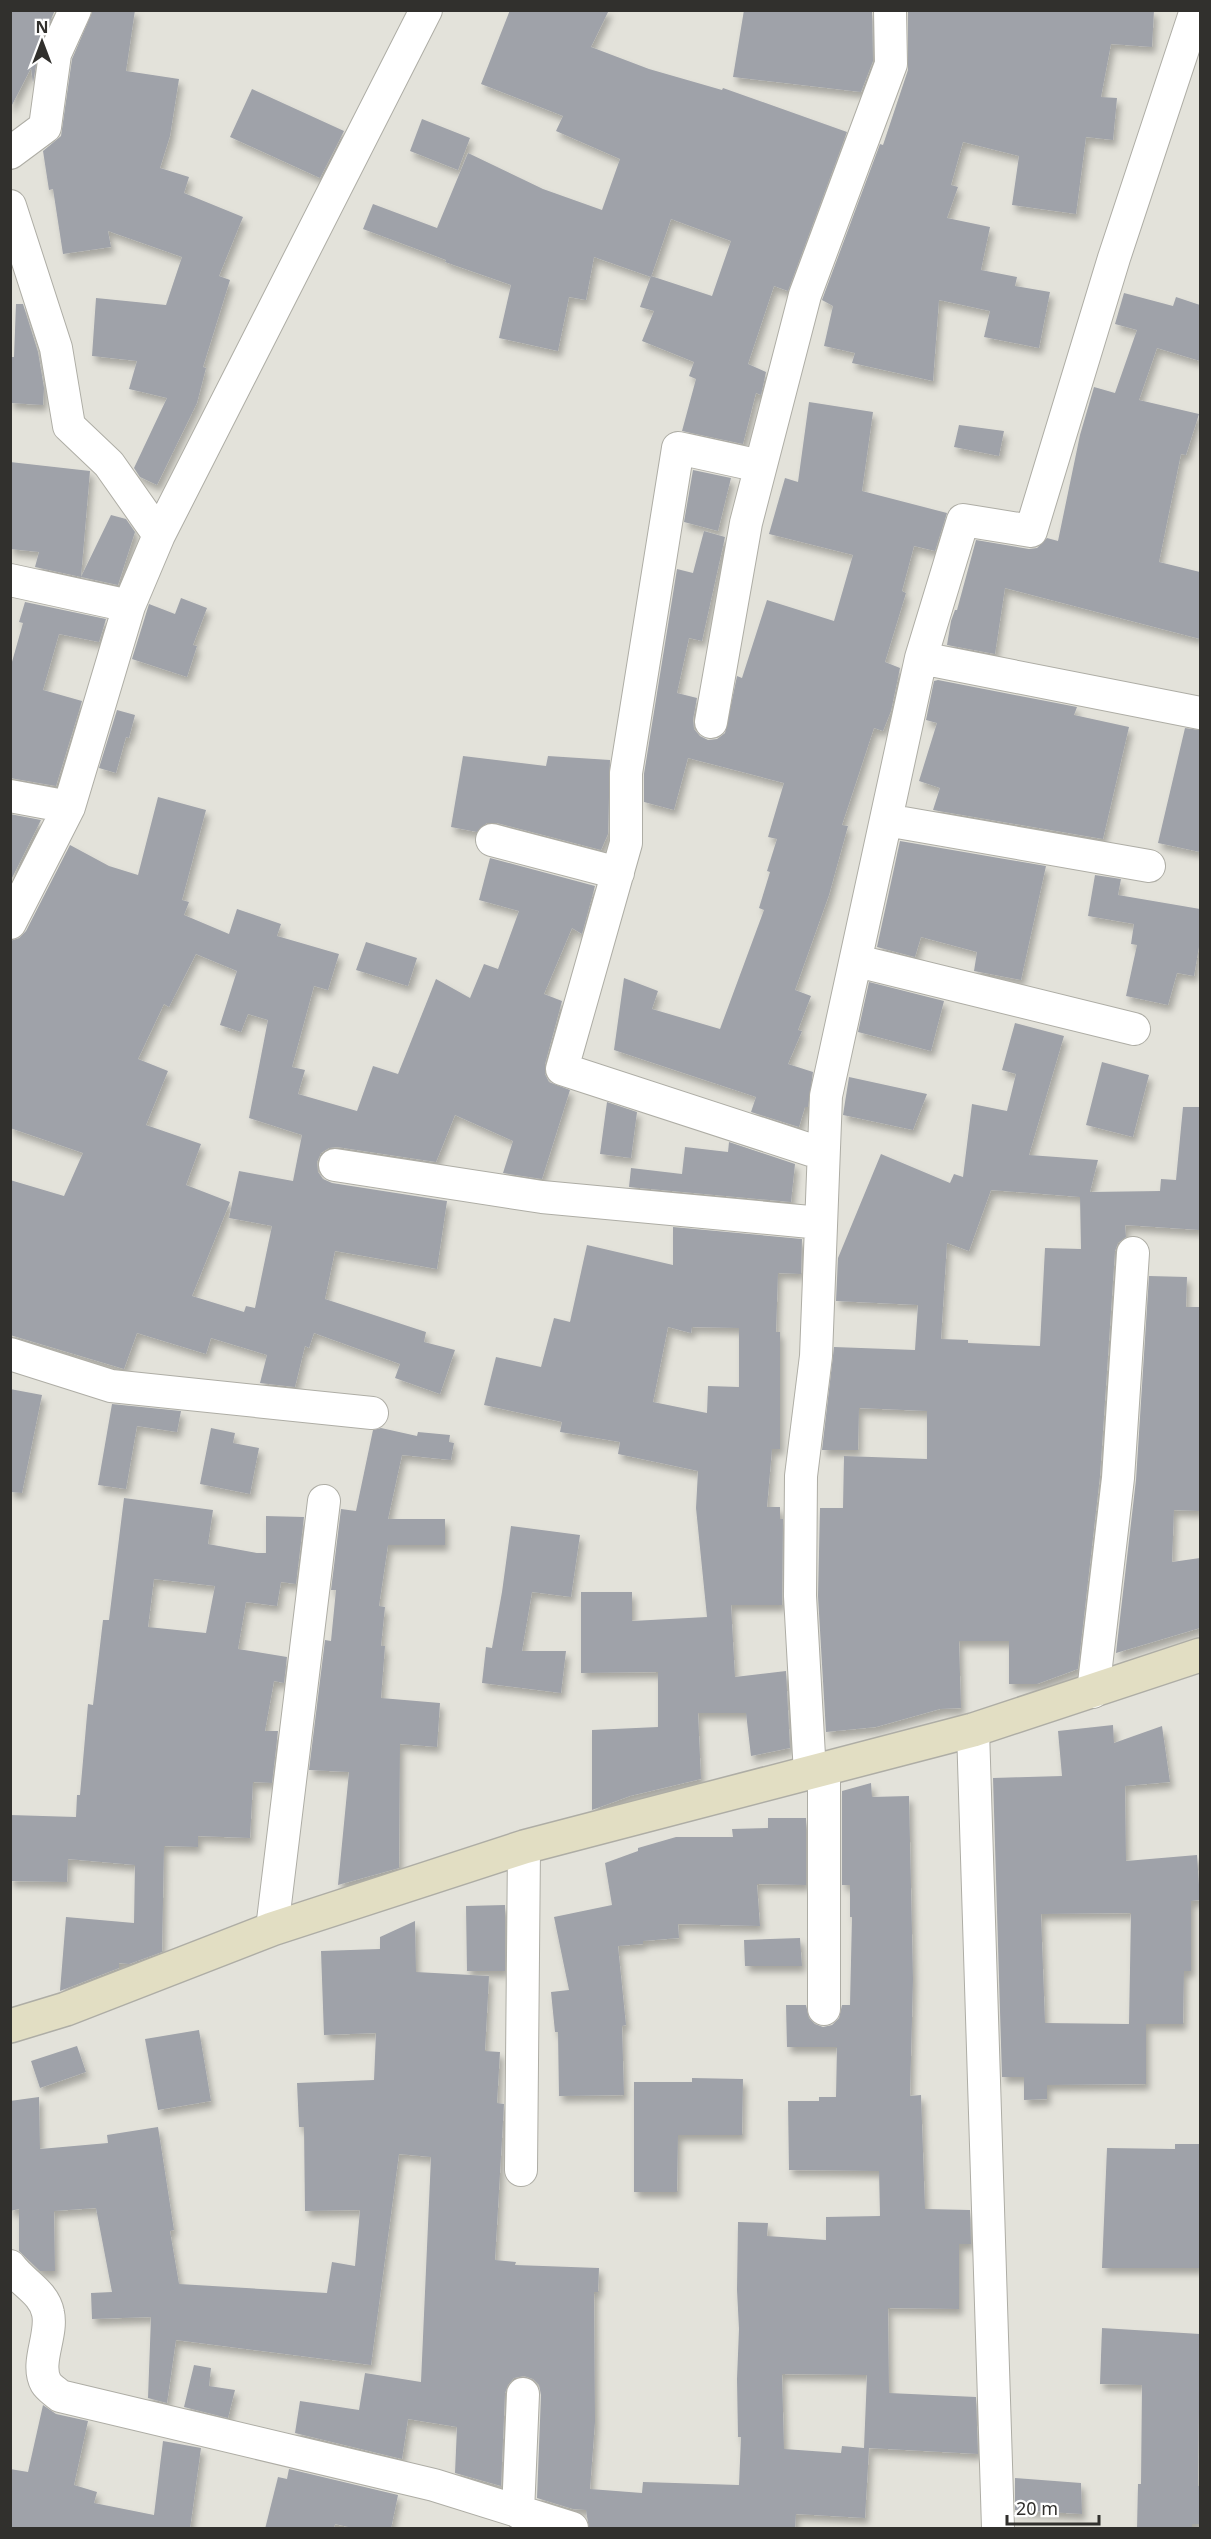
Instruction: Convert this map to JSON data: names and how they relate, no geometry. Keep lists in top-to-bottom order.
{
  "scale_bar": "20 m",
  "north": "top"
}
